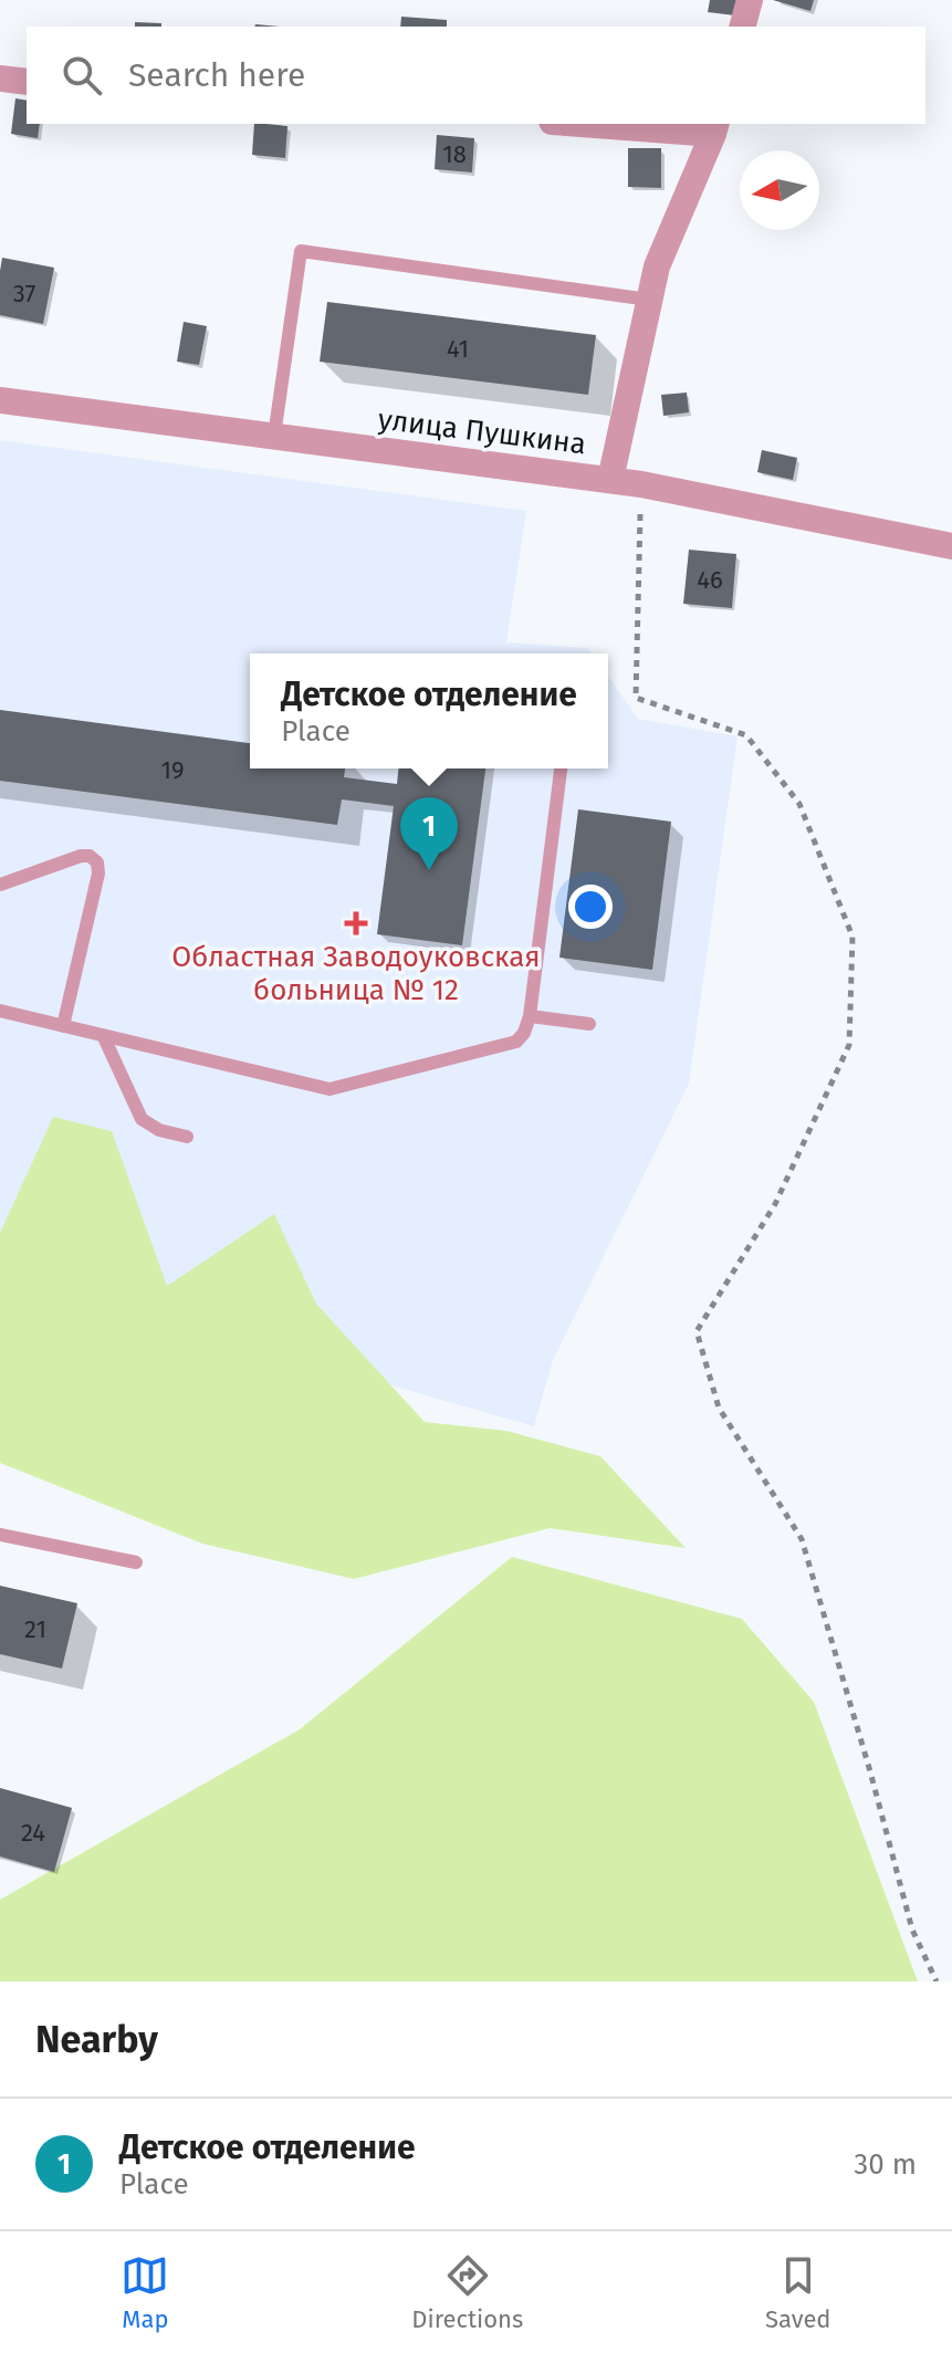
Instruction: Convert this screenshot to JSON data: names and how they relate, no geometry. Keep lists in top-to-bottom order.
{
  "streets": {
    "street": ["улица Пушкина"]
  },
  "places": {
    "health": ["Областная Заводоуковская больница № 12"]
  },
  "house_numbers": [
    "18",
    "37",
    "41",
    "46",
    "19",
    "21",
    "24"
  ],
  "north": "left",
  "page": {
    "search": "Search here",
    "popup": ["Детское отделение", "Place"],
    "pins": "1",
    "heading": "Nearby",
    "list": [
      {
        "mark": "1",
        "name": "Детское отделение",
        "note": "Place",
        "value": "30 m"
      }
    ],
    "nav": ["Map", "Directions", "Saved"]
  }
}
